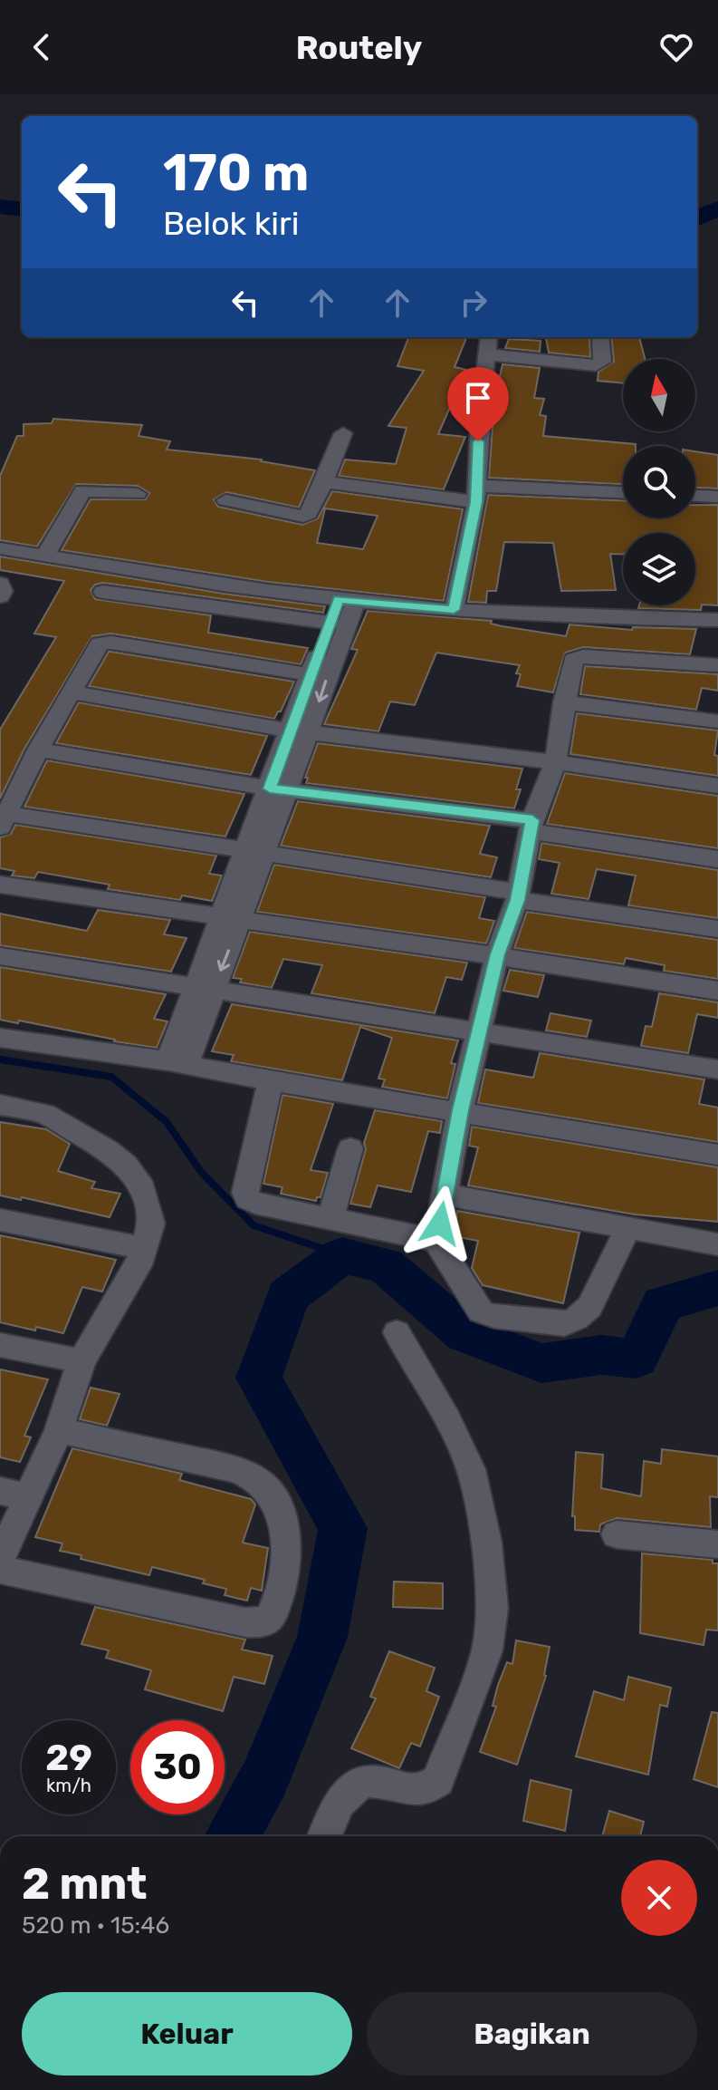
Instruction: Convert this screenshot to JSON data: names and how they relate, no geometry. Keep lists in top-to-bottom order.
{
  "north": "top",
  "page": {
    "header": "Routely",
    "turn": ["170 m", "Belok kiri"],
    "speed": "29 km/h",
    "limit": "30",
    "heading": ["2 mnt", "520 m · 15:46"],
    "buttons": ["Keluar", "Bagikan"]
  }
}
